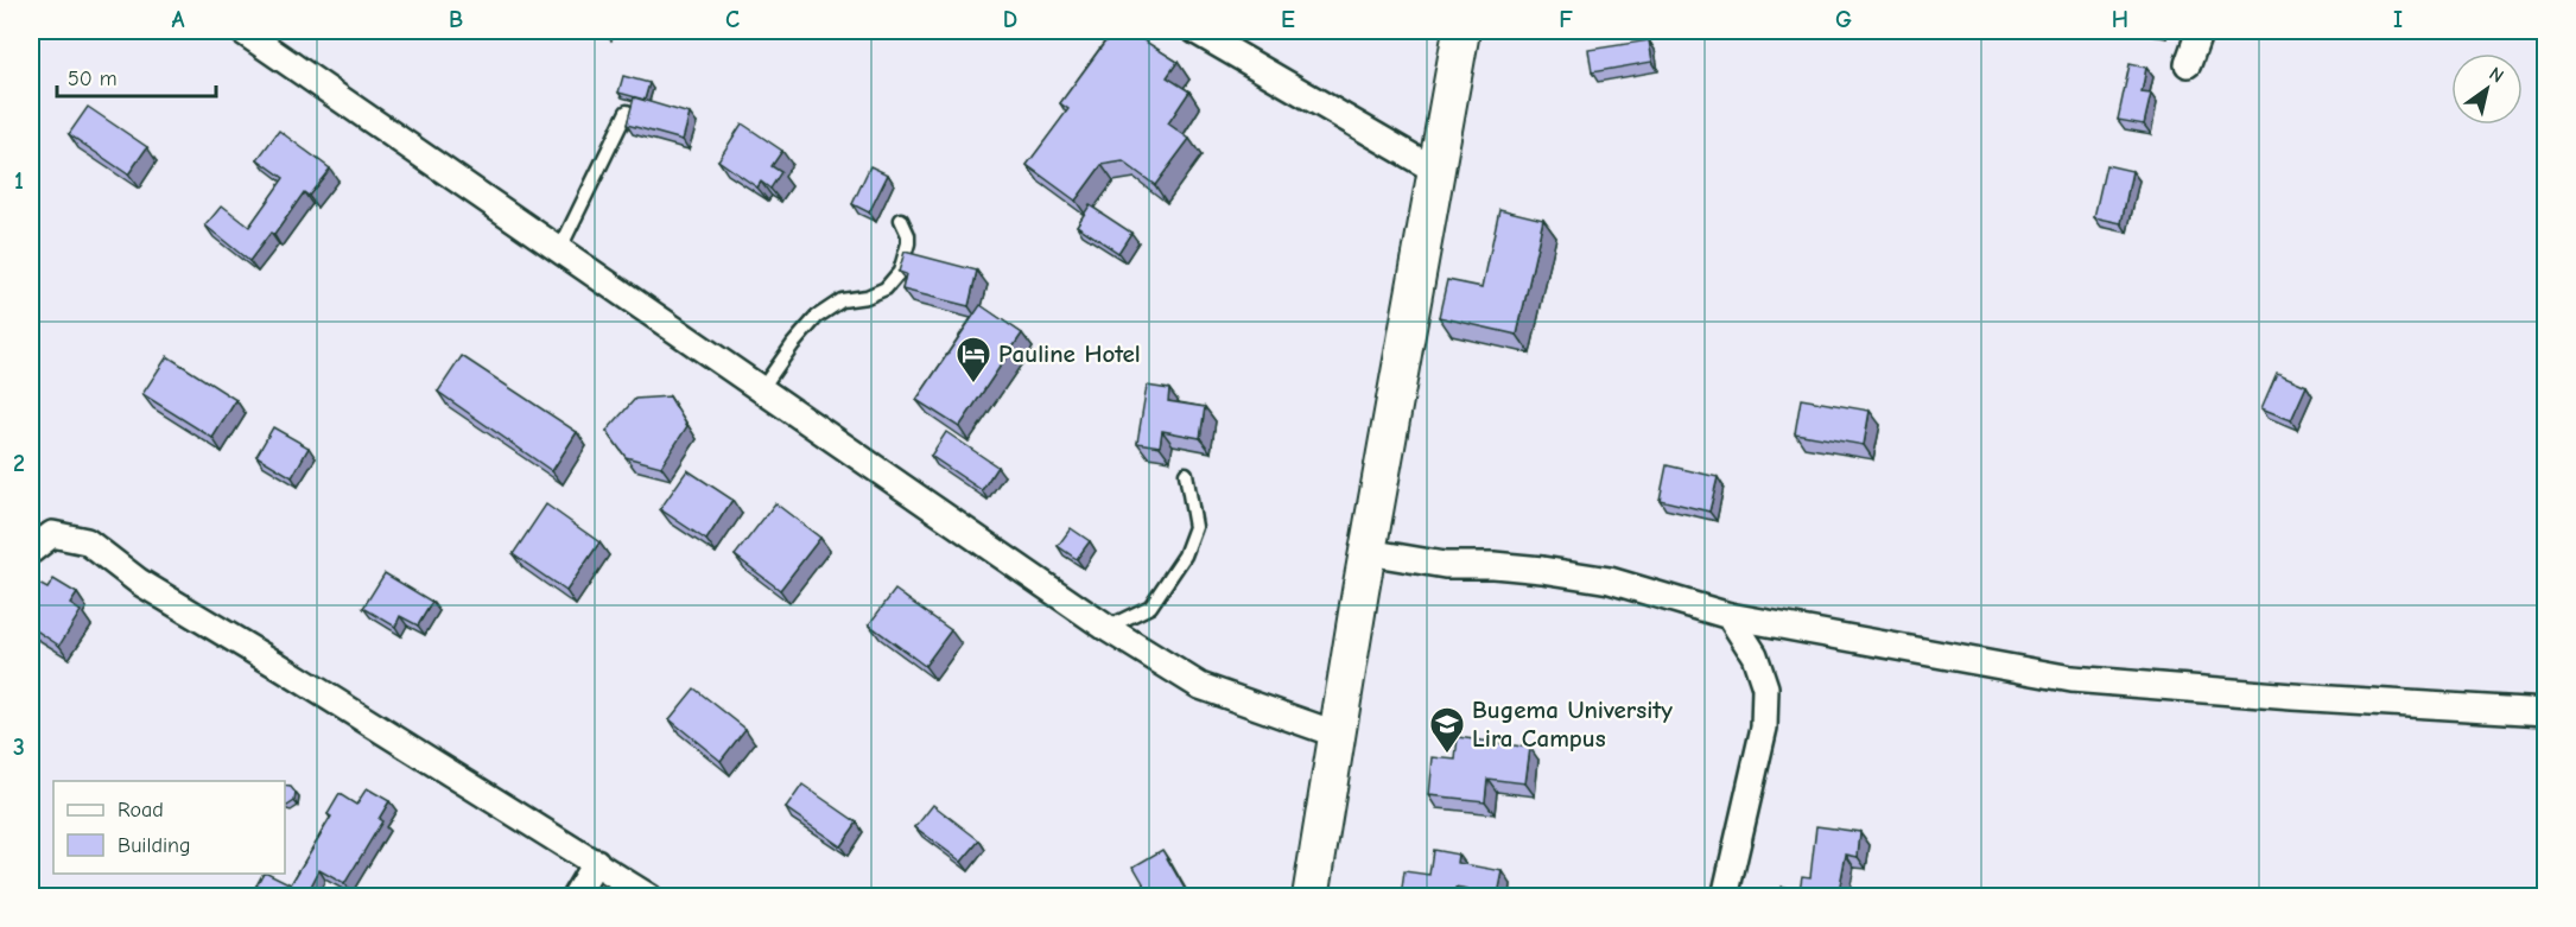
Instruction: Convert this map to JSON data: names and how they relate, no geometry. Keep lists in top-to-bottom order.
{
  "places": {
    "hotel": ["Pauline Hotel"],
    "school or university": ["Bugema University Lira Campus"]
  },
  "legend": ["Road", "Building"],
  "scale_bar": "50 m",
  "north": "top right",
  "grid": {
    "columns": [
      "A",
      "B",
      "C",
      "D",
      "E",
      "F",
      "G",
      "H",
      "I"
    ],
    "rows": ["1", "2", "3"]
  }
}
